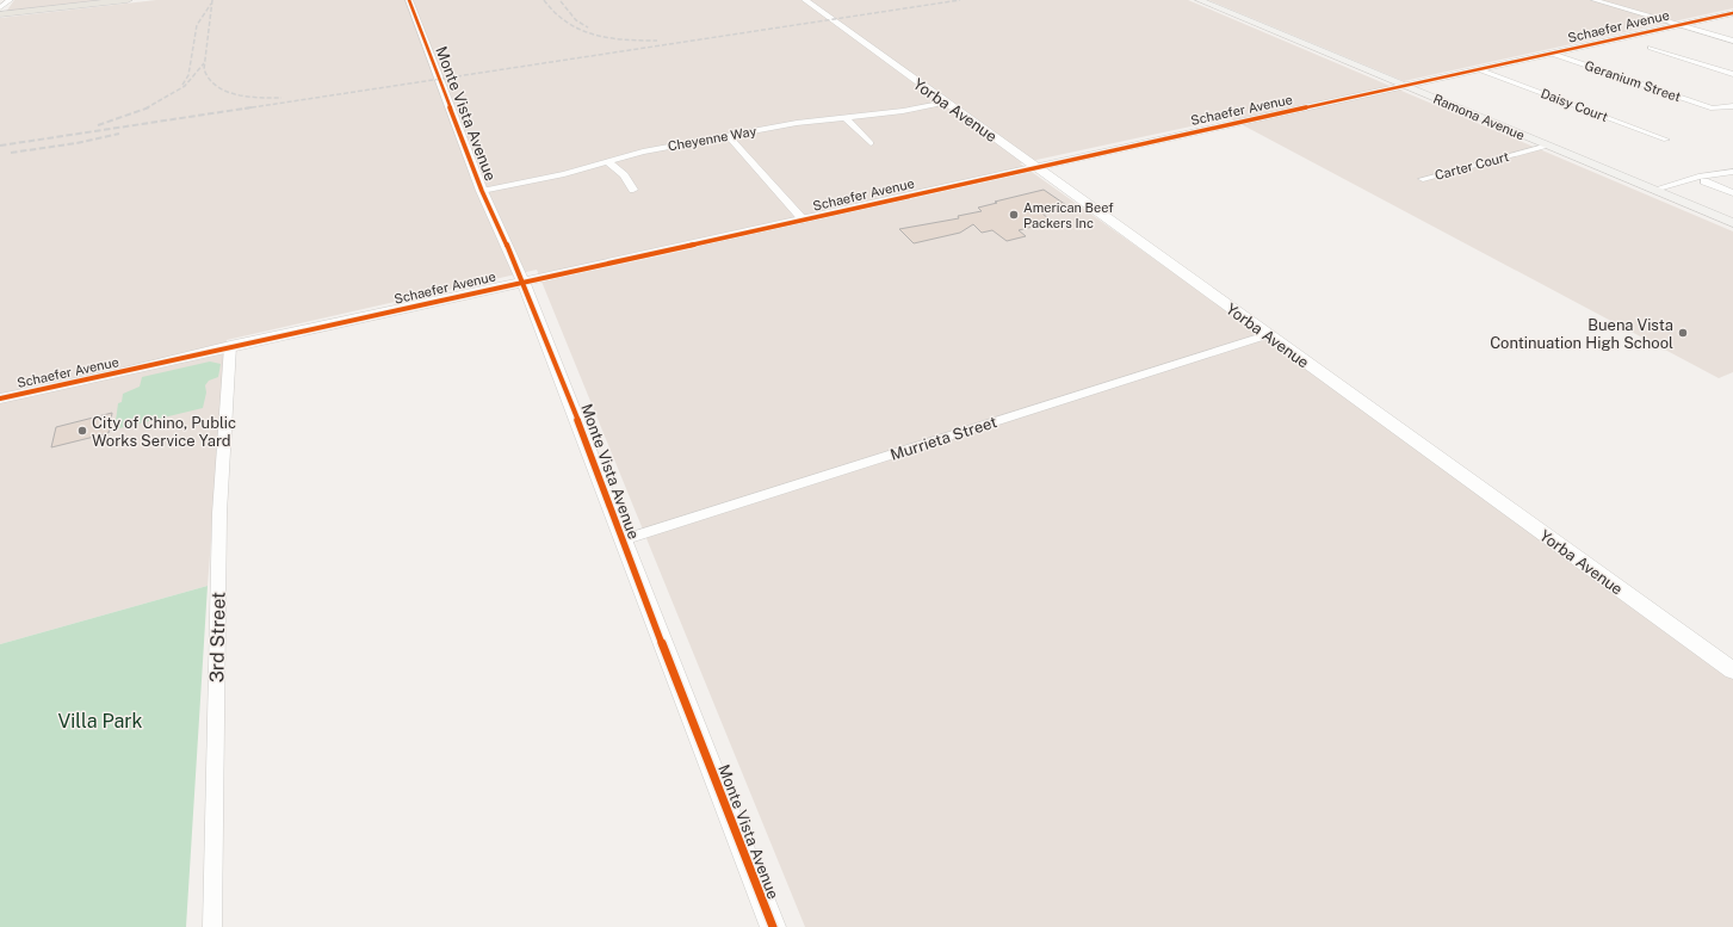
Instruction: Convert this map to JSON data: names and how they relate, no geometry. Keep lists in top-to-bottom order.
{
  "streets": {
    "main road": ["Ramona Avenue"],
    "street": [
      "Schaefer Avenue",
      "Geranium Street",
      "Daisy Court",
      "Yorba Avenue",
      "Monte Vista Avenue",
      "Cheyenne Way",
      "Carter Court",
      "Murrieta Street",
      "3rd Street"
    ]
  },
  "crossings": [
    ["Schaefer Avenue", "Geranium Street"],
    ["Schaefer Avenue", "Daisy Court"],
    ["Schaefer Avenue", "Yorba Avenue"],
    ["Schaefer Avenue", "Monte Vista Avenue"],
    ["Schaefer Avenue", "Ramona Avenue"],
    ["Schaefer Avenue", "3rd Street"],
    ["Yorba Avenue", "Cheyenne Way"],
    ["Yorba Avenue", "Murrieta Street"],
    ["Monte Vista Avenue", "Cheyenne Way"],
    ["Monte Vista Avenue", "Murrieta Street"],
    ["Ramona Avenue", "Carter Court"]
  ],
  "parks": ["Villa Park"],
  "places": ["American Beef Packers Inc", "Buena Vista Continuation High School", "City of Chino, Public Works Service Yard"]
}
